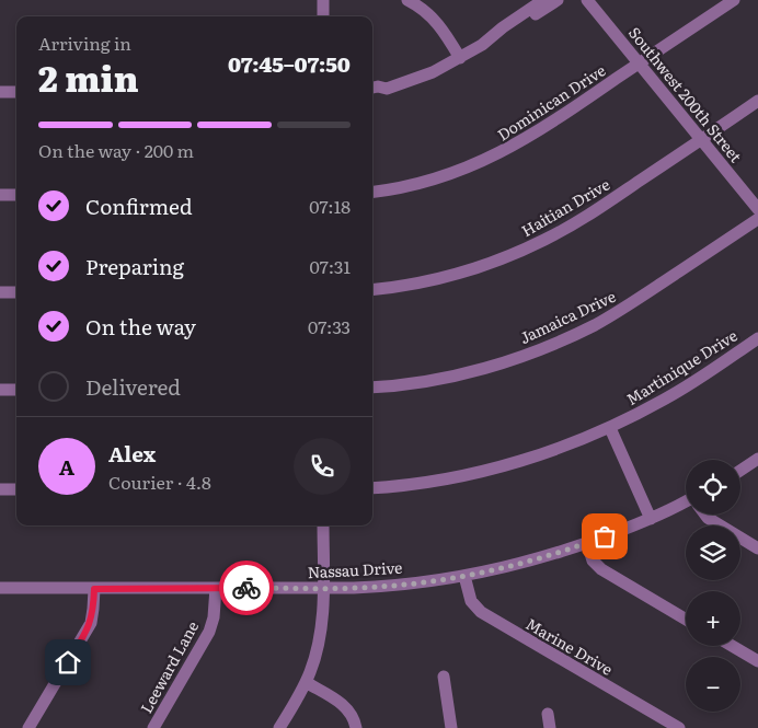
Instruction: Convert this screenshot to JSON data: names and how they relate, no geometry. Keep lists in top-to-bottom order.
{
  "streets": {
    "street": [
      "Southwest 200th Street",
      "Dominican Drive",
      "Haitian Drive",
      "Jamaica Drive",
      "Martinique Drive",
      "Nassau Drive",
      "Marine Drive",
      "Leeward Lane"
    ]
  },
  "crossings": [
    ["Southwest 200th Street", "Dominican Drive"],
    ["Southwest 200th Street", "Haitian Drive"],
    ["Nassau Drive", "Marine Drive"],
    ["Nassau Drive", "Leeward Lane"]
  ],
  "page": {
    "heading": ["2 min", "Arriving in", "07:45–07:50"],
    "panel": ["Alex", "Courier · 4.8"],
    "bar": "On the way · 200 m",
    "list": [
      ["Confirmed", "07:18"],
      ["Preparing", "07:31"],
      ["On the way", "07:33"],
      "Delivered"
    ],
    "round": "A",
    "map_buttons": ["+", "−"]
  }
}
